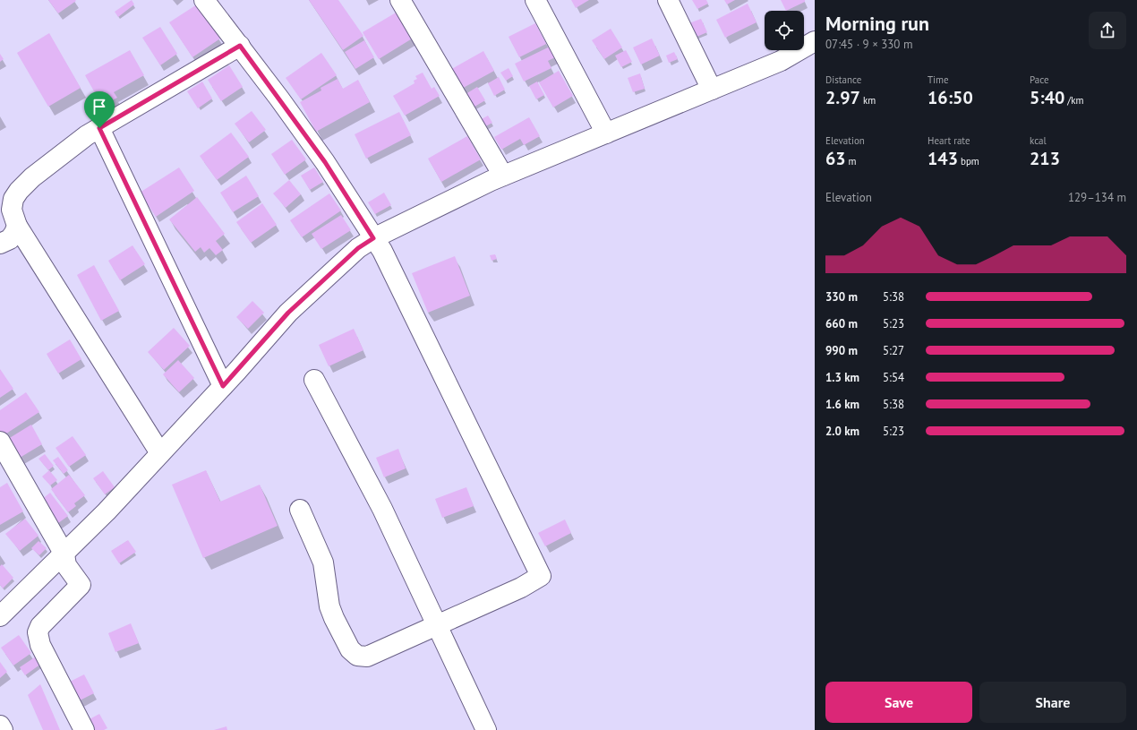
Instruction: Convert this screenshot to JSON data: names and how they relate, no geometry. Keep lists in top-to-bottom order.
{
  "page": {
    "heading": ["Morning run", "07:45 · 9 × 330 m"],
    "stats": [
      ["Distance", "2.97 km"],
      ["Time", "16:50"],
      ["Pace", "5:40 /km"],
      ["Elevation", "63 m"],
      ["Heart rate", "143 bpm"],
      ["kcal", "213"]
    ],
    "chart": ["Elevation", "129–134 m"],
    "list": [
      {
        "name": "330 m",
        "note": "5:38"
      },
      {
        "name": "660 m",
        "note": "5:23"
      },
      {
        "name": "990 m",
        "note": "5:27"
      },
      {
        "name": "1.3 km",
        "note": "5:54"
      },
      {
        "name": "1.6 km",
        "note": "5:38"
      },
      {
        "name": "2.0 km",
        "note": "5:23"
      }
    ],
    "buttons": ["Save", "Share"]
  }
}
